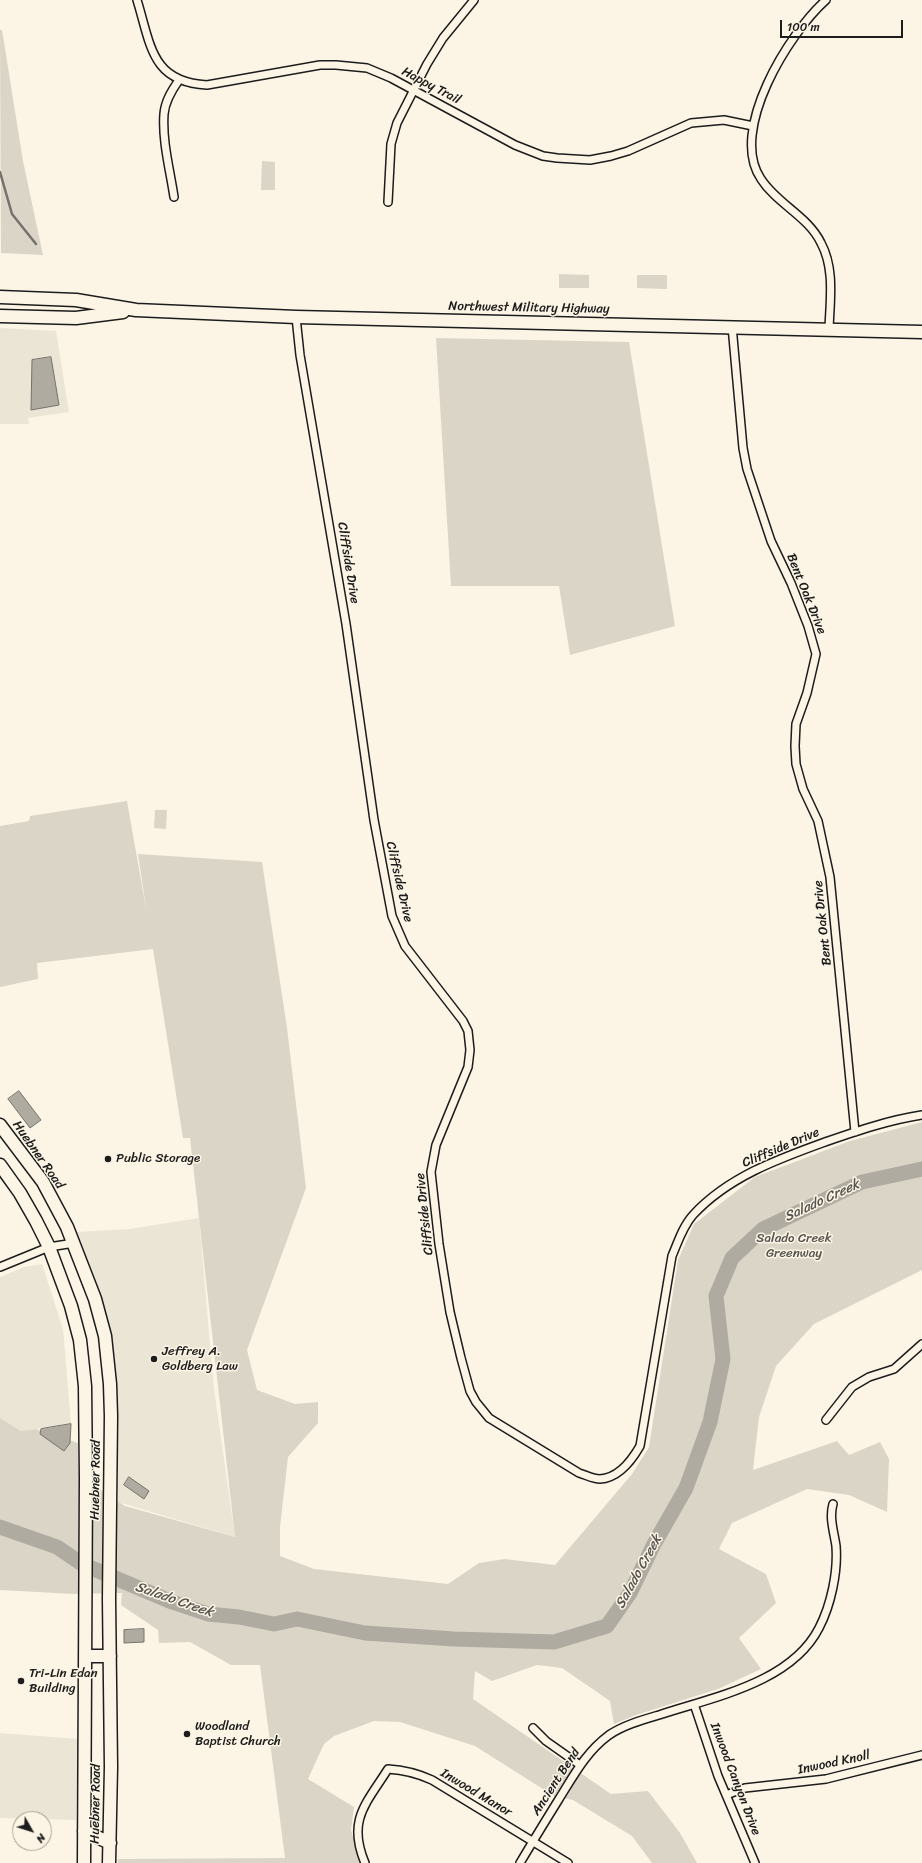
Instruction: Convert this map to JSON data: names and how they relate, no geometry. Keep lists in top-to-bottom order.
{
  "streets": {
    "main road": ["Northwest Military Highway", "Huebner Road"],
    "street": [
      "Happy Trail",
      "Cliffside Drive",
      "Bent Oak Drive",
      "Inwood Knoll",
      "Inwood Canyon Drive",
      "Ancient Bend",
      "Inwood Manor"
    ]
  },
  "crossings": [
    ["Northwest Military Highway", "Cliffside Drive"],
    ["Northwest Military Highway", "Bent Oak Drive"],
    ["Cliffside Drive", "Bent Oak Drive"],
    ["Inwood Knoll", "Inwood Canyon Drive"],
    ["Inwood Canyon Drive", "Ancient Bend"],
    ["Ancient Bend", "Inwood Manor"]
  ],
  "water": ["Salado Creek"],
  "parks": ["Salado Creek Greenway"],
  "places": [
    "Public Storage",
    "Jeffrey A. Goldberg Law",
    "Tri-Lin Edan Building",
    "Woodland Baptist Church"
  ],
  "scale_bar": "100 m",
  "north": "bottom right"
}
